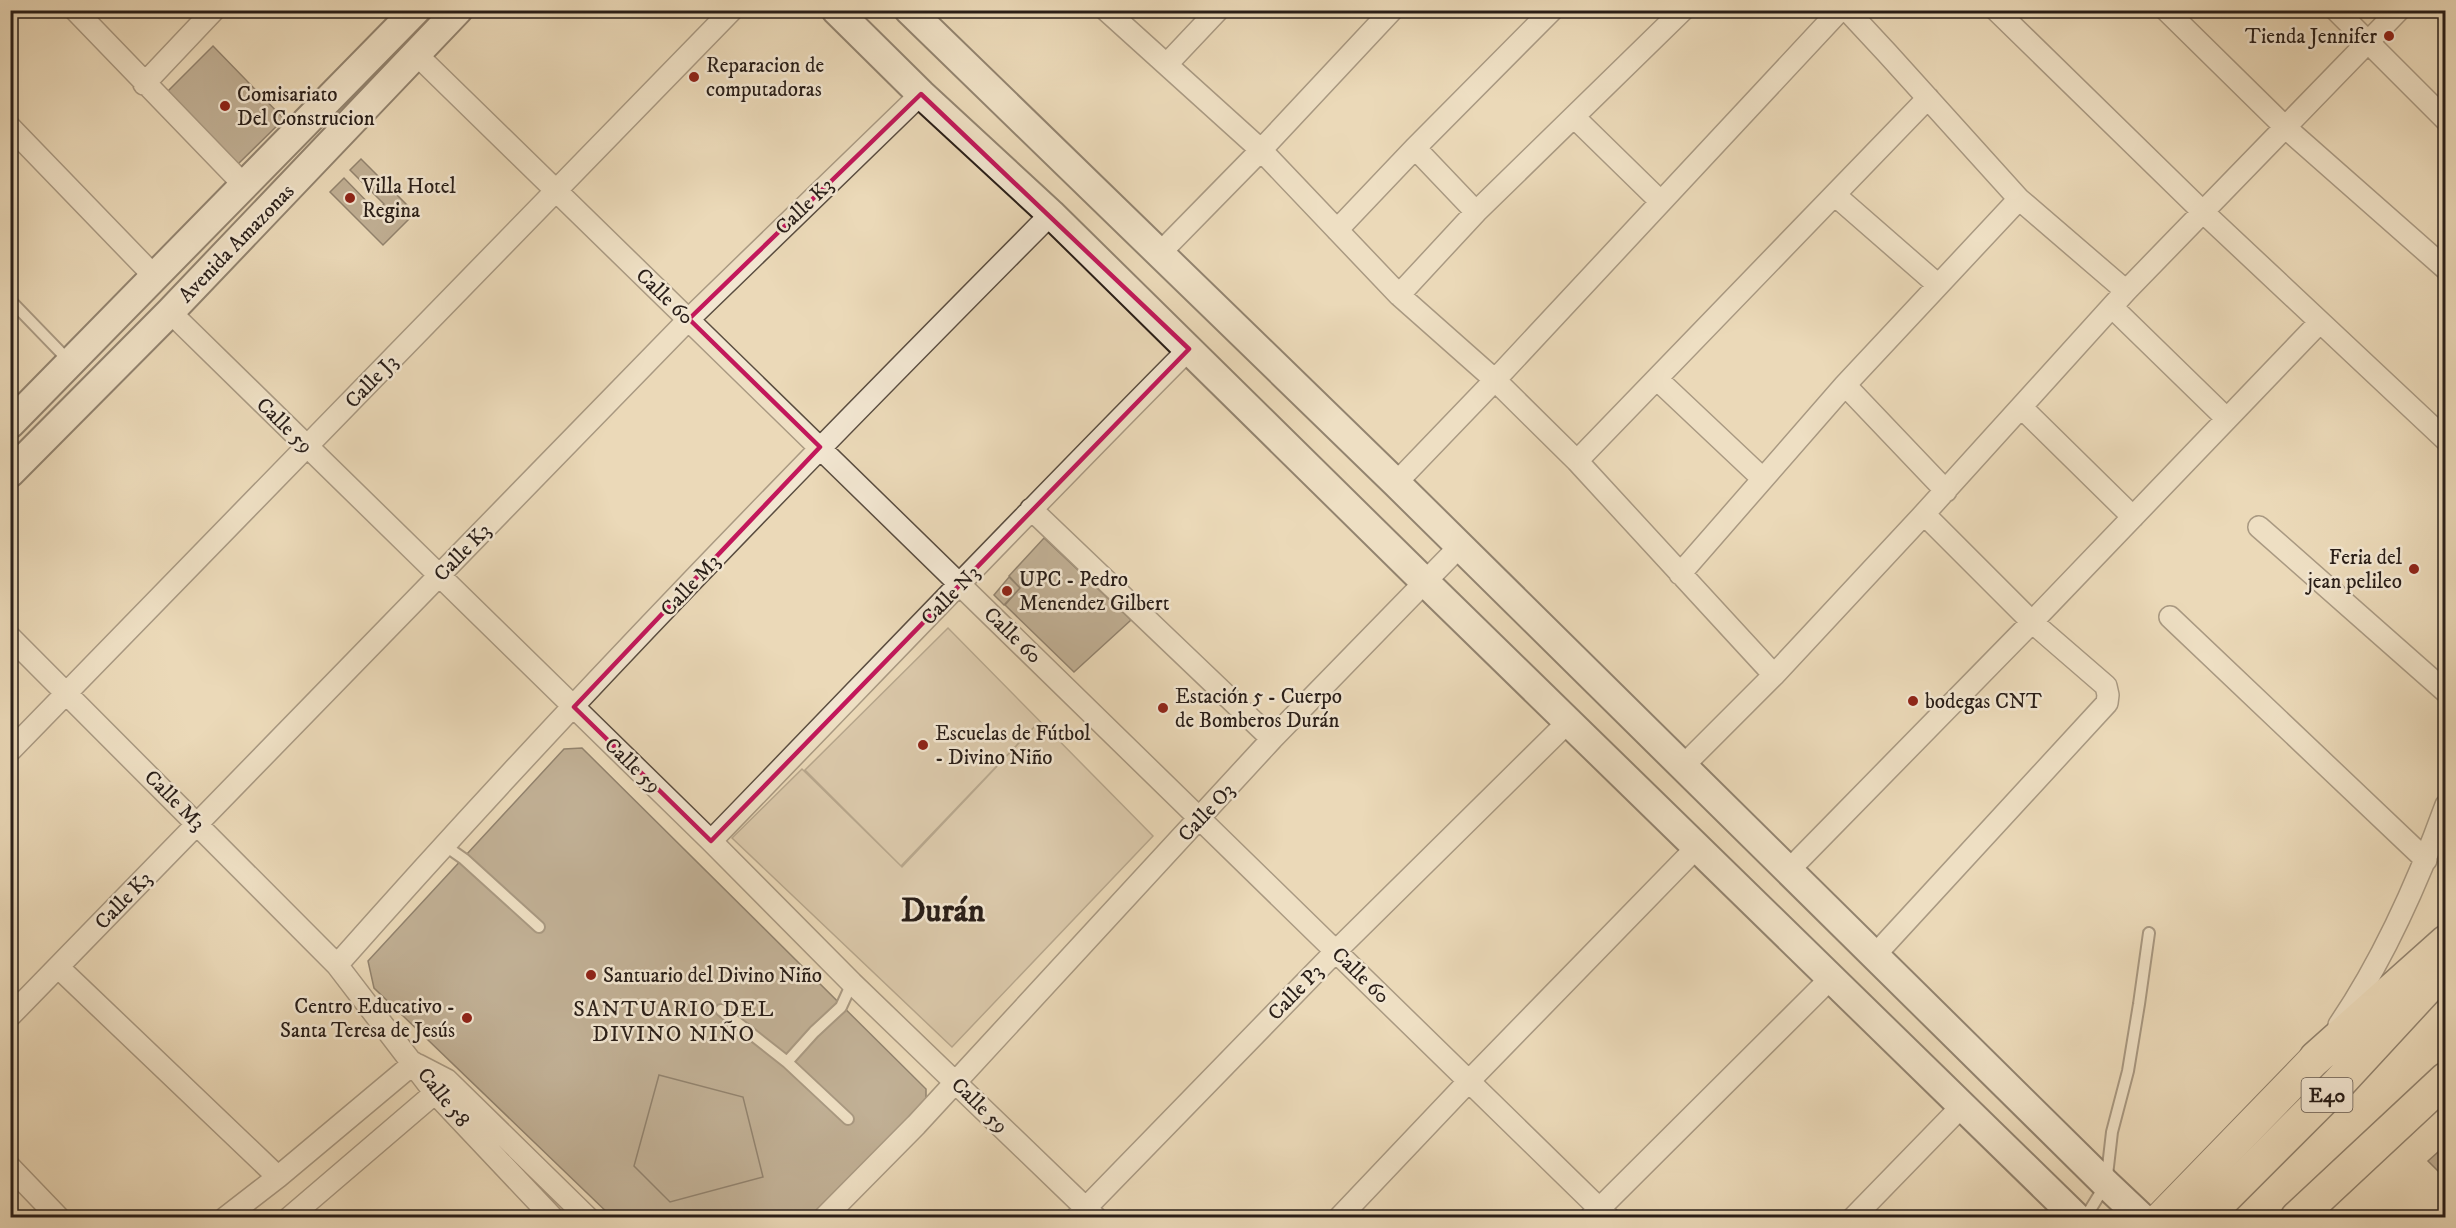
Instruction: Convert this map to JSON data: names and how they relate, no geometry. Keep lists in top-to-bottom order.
{
  "streets": {
    "highway": ["E40"],
    "street": [
      "Calle K3",
      "Avenida Amazonas",
      "Calle 60",
      "Calle J3",
      "Calle 59",
      "Calle M3",
      "Calle N3",
      "Calle O3",
      "Calle P3",
      "Calle 58"
    ]
  },
  "crossings": [
    ["Calle K3", "Calle 60"],
    ["Calle K3", "Calle 59"],
    ["Calle K3", "Calle M3"],
    ["Avenida Amazonas", "Calle 60"],
    ["Avenida Amazonas", "Calle 59"],
    ["Calle 60", "Calle J3"],
    ["Calle 60", "Calle M3"],
    ["Calle 60", "Calle N3"],
    ["Calle 60", "Calle O3"],
    ["Calle 60", "Calle P3"],
    ["Calle J3", "Calle 59"],
    ["Calle J3", "Calle M3"],
    ["Calle 59", "Calle M3"],
    ["Calle 59", "Calle N3"],
    ["Calle 59", "Calle O3"],
    ["Calle 59", "Calle P3"],
    ["Calle M3", "Calle 58"]
  ],
  "districts": ["Durán", "SANTUARIO DEL DIVINO NIÑO"],
  "places": [
    "Tienda Jennifer",
    "Reparacion de computadoras",
    "Comisariato Del Construcion",
    "Villa Hotel Regina",
    "Feria del jean pelileo",
    "UPC - Pedro Menendez Gilbert",
    "bodegas CNT",
    "Estación 5 - Cuerpo de Bomberos Durán",
    "Escuelas de Fútbol - Divino Niño",
    "Santuario del Divino Niño",
    "Centro Educativo - Santa Teresa de Jesús"
  ]
}
